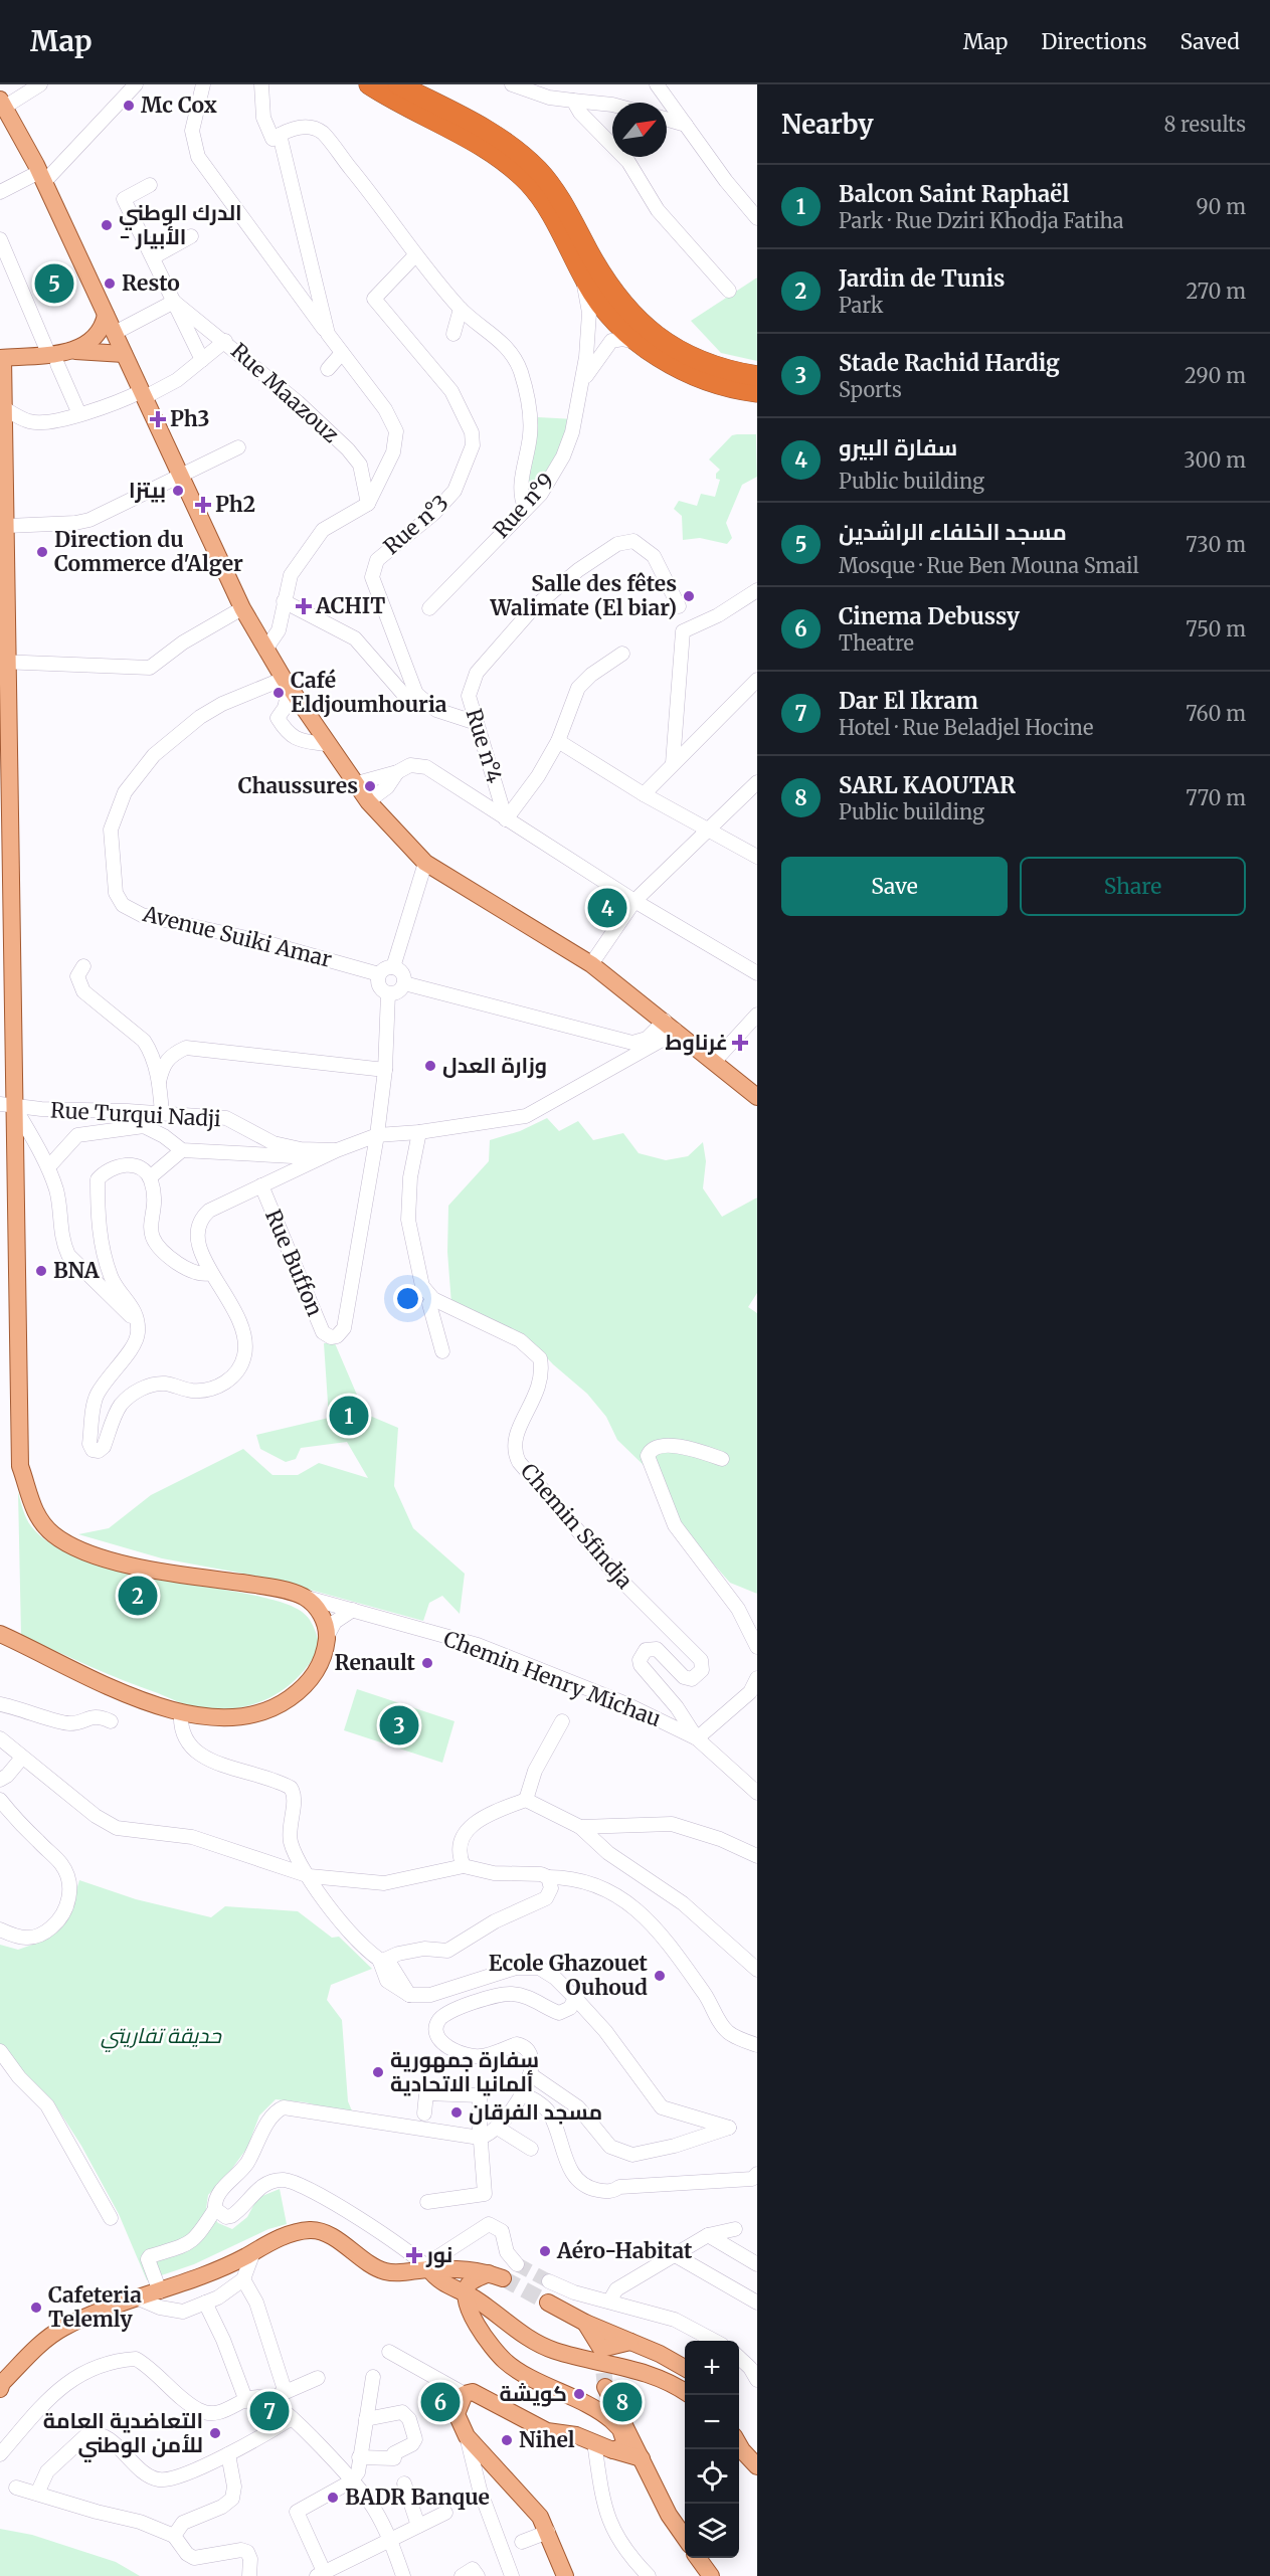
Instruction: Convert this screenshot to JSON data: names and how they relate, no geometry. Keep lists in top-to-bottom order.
{
  "streets": {
    "street": [
      "Rue Maazouz",
      "Rue n°9",
      "Rue n°3",
      "Rue n°4",
      "Avenue Suiki Amar",
      "Rue Turqui Nadji",
      "Rue Buffon",
      "Chemin Sfindja",
      "Chemin Henry Michau"
    ]
  },
  "crossings": [
    ["Chemin Sfindja", "Chemin Henry Michau"]
  ],
  "parks": ["حديقة تفاريتي"],
  "places": {
    "other": [
      "Mc Cox",
      "الدرك الوطني - الأبيار",
      "Resto",
      "بيتزا",
      "Direction du Commerce d'Alger",
      "Salle des fêtes Walimate (El biar)",
      "Café Eldjoumhouria",
      "Chaussures",
      "وزارة العدل",
      "BNA",
      "Renault",
      "Ecole Ghazouet Ouhoud",
      "سفارة جمهورية ألمانيا الاتحادية",
      "مسجد الفرقان",
      "Aéro-Habitat",
      "Cafeteria Telemly",
      "كويشة",
      "التعاضدية العامة للأمن الوطني",
      "Nihel",
      "BADR Banque"
    ],
    "health": [
      "Ph3",
      "Ph2",
      "ACHIT",
      "غرناوط",
      "نور"
    ]
  },
  "north": "top right",
  "page": {
    "header": "Map",
    "nav": ["Map", "Directions", "Saved"],
    "heading": ["Nearby", "8 results"],
    "list": [
      {
        "mark": "1",
        "name": "Balcon Saint Raphaël",
        "note": "Park · Rue Dziri Khodja Fatiha",
        "value": "90 m"
      },
      {
        "mark": "2",
        "name": "Jardin de Tunis",
        "note": "Park",
        "value": "270 m"
      },
      {
        "mark": "3",
        "name": "Stade Rachid Hardig",
        "note": "Sports",
        "value": "290 m"
      },
      {
        "mark": "4",
        "name": "سفارة البيرو",
        "note": "Public building",
        "value": "300 m"
      },
      {
        "mark": "5",
        "name": "مسجد الخلفاء الراشدين",
        "note": "Mosque · Rue Ben Mouna Smail",
        "value": "730 m"
      },
      {
        "mark": "6",
        "name": "Cinema Debussy",
        "note": "Theatre",
        "value": "750 m"
      },
      {
        "mark": "7",
        "name": "Dar El Ikram",
        "note": "Hotel · Rue Beladjel Hocine",
        "value": "760 m"
      },
      {
        "mark": "8",
        "name": "SARL KAOUTAR",
        "note": "Public building",
        "value": "770 m"
      }
    ],
    "pins": [
      "5",
      "4",
      "1",
      "2",
      "3",
      "6",
      "8",
      "7"
    ],
    "buttons": ["Save", "Share"],
    "map_buttons": ["+", "−"]
  }
}
